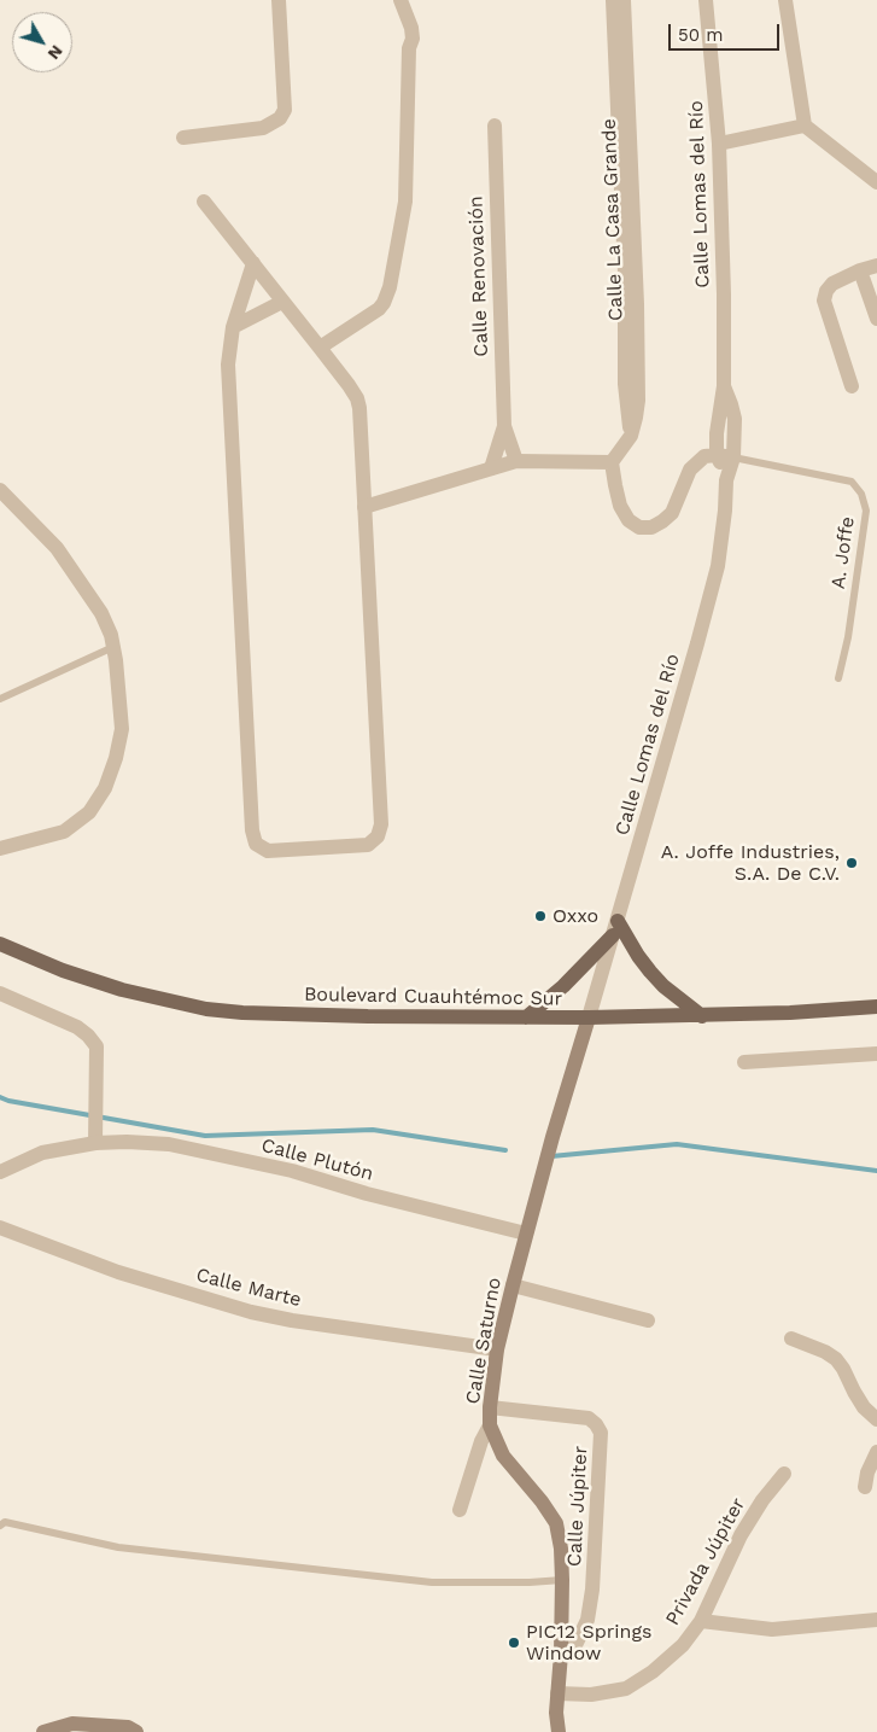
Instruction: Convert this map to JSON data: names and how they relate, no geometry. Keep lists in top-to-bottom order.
{
  "streets": {
    "main road": ["Boulevard Cuauhtémoc Sur", "Calle Saturno"],
    "street": [
      "Calle Lomas del Río",
      "Calle La Casa Grande",
      "Calle Renovación",
      "Calle Plutón",
      "Calle Marte",
      "Calle Júpiter",
      "Privada Júpiter"
    ],
    "lane": ["A. Joffe"]
  },
  "crossings": [
    ["Calle Lomas del Río", "A. Joffe"],
    ["Calle Lomas del Río", "Boulevard Cuauhtémoc Sur"],
    ["Calle Lomas del Río", "Calle Saturno"],
    ["Boulevard Cuauhtémoc Sur", "Calle Saturno"],
    ["Calle Plutón", "Calle Saturno"],
    ["Calle Marte", "Calle Saturno"],
    ["Calle Saturno", "Calle Júpiter"],
    ["Calle Saturno", "Privada Júpiter"]
  ],
  "places": ["A. Joffe Industries, S.A. De C.V.", "Oxxo", "PIC12 Springs Window"],
  "scale_bar": "50 m",
  "north": "bottom right"
}
